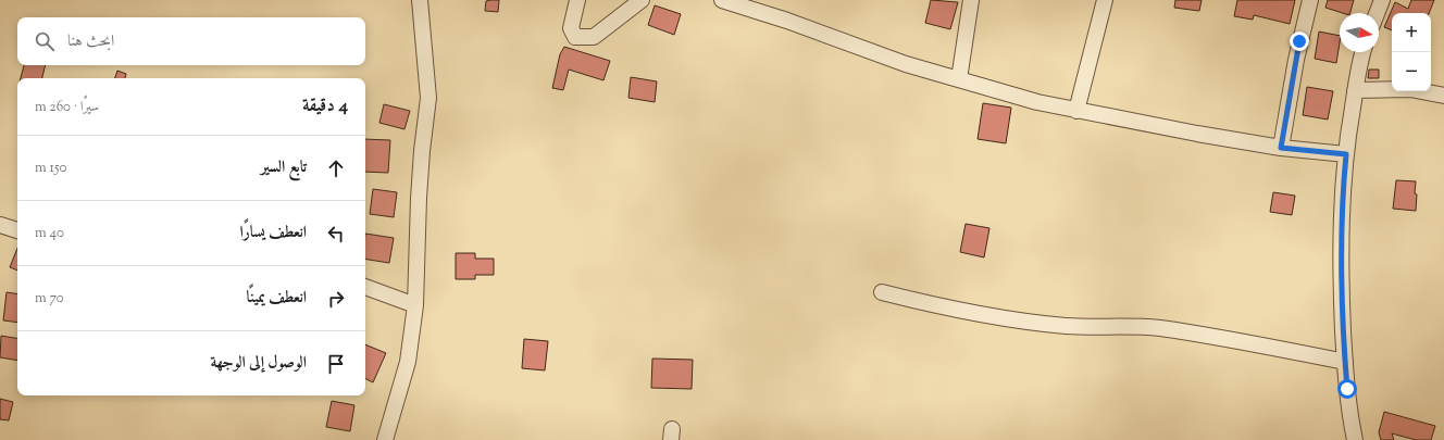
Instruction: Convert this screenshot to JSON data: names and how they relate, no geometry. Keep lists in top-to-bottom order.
{
  "north": "right",
  "page": {
    "map_buttons": ["+", "−"],
    "search": "ابحث هنا",
    "heading": ["4 دقيقة", "سيرًا · 260 m"],
    "list": [
      ["تابع السير", "150 m"],
      ["انعطف يسارًا", "40 m"],
      ["انعطف يمينًا", "70 m"],
      "الوصول إلى الوجهة"
    ]
  }
}
